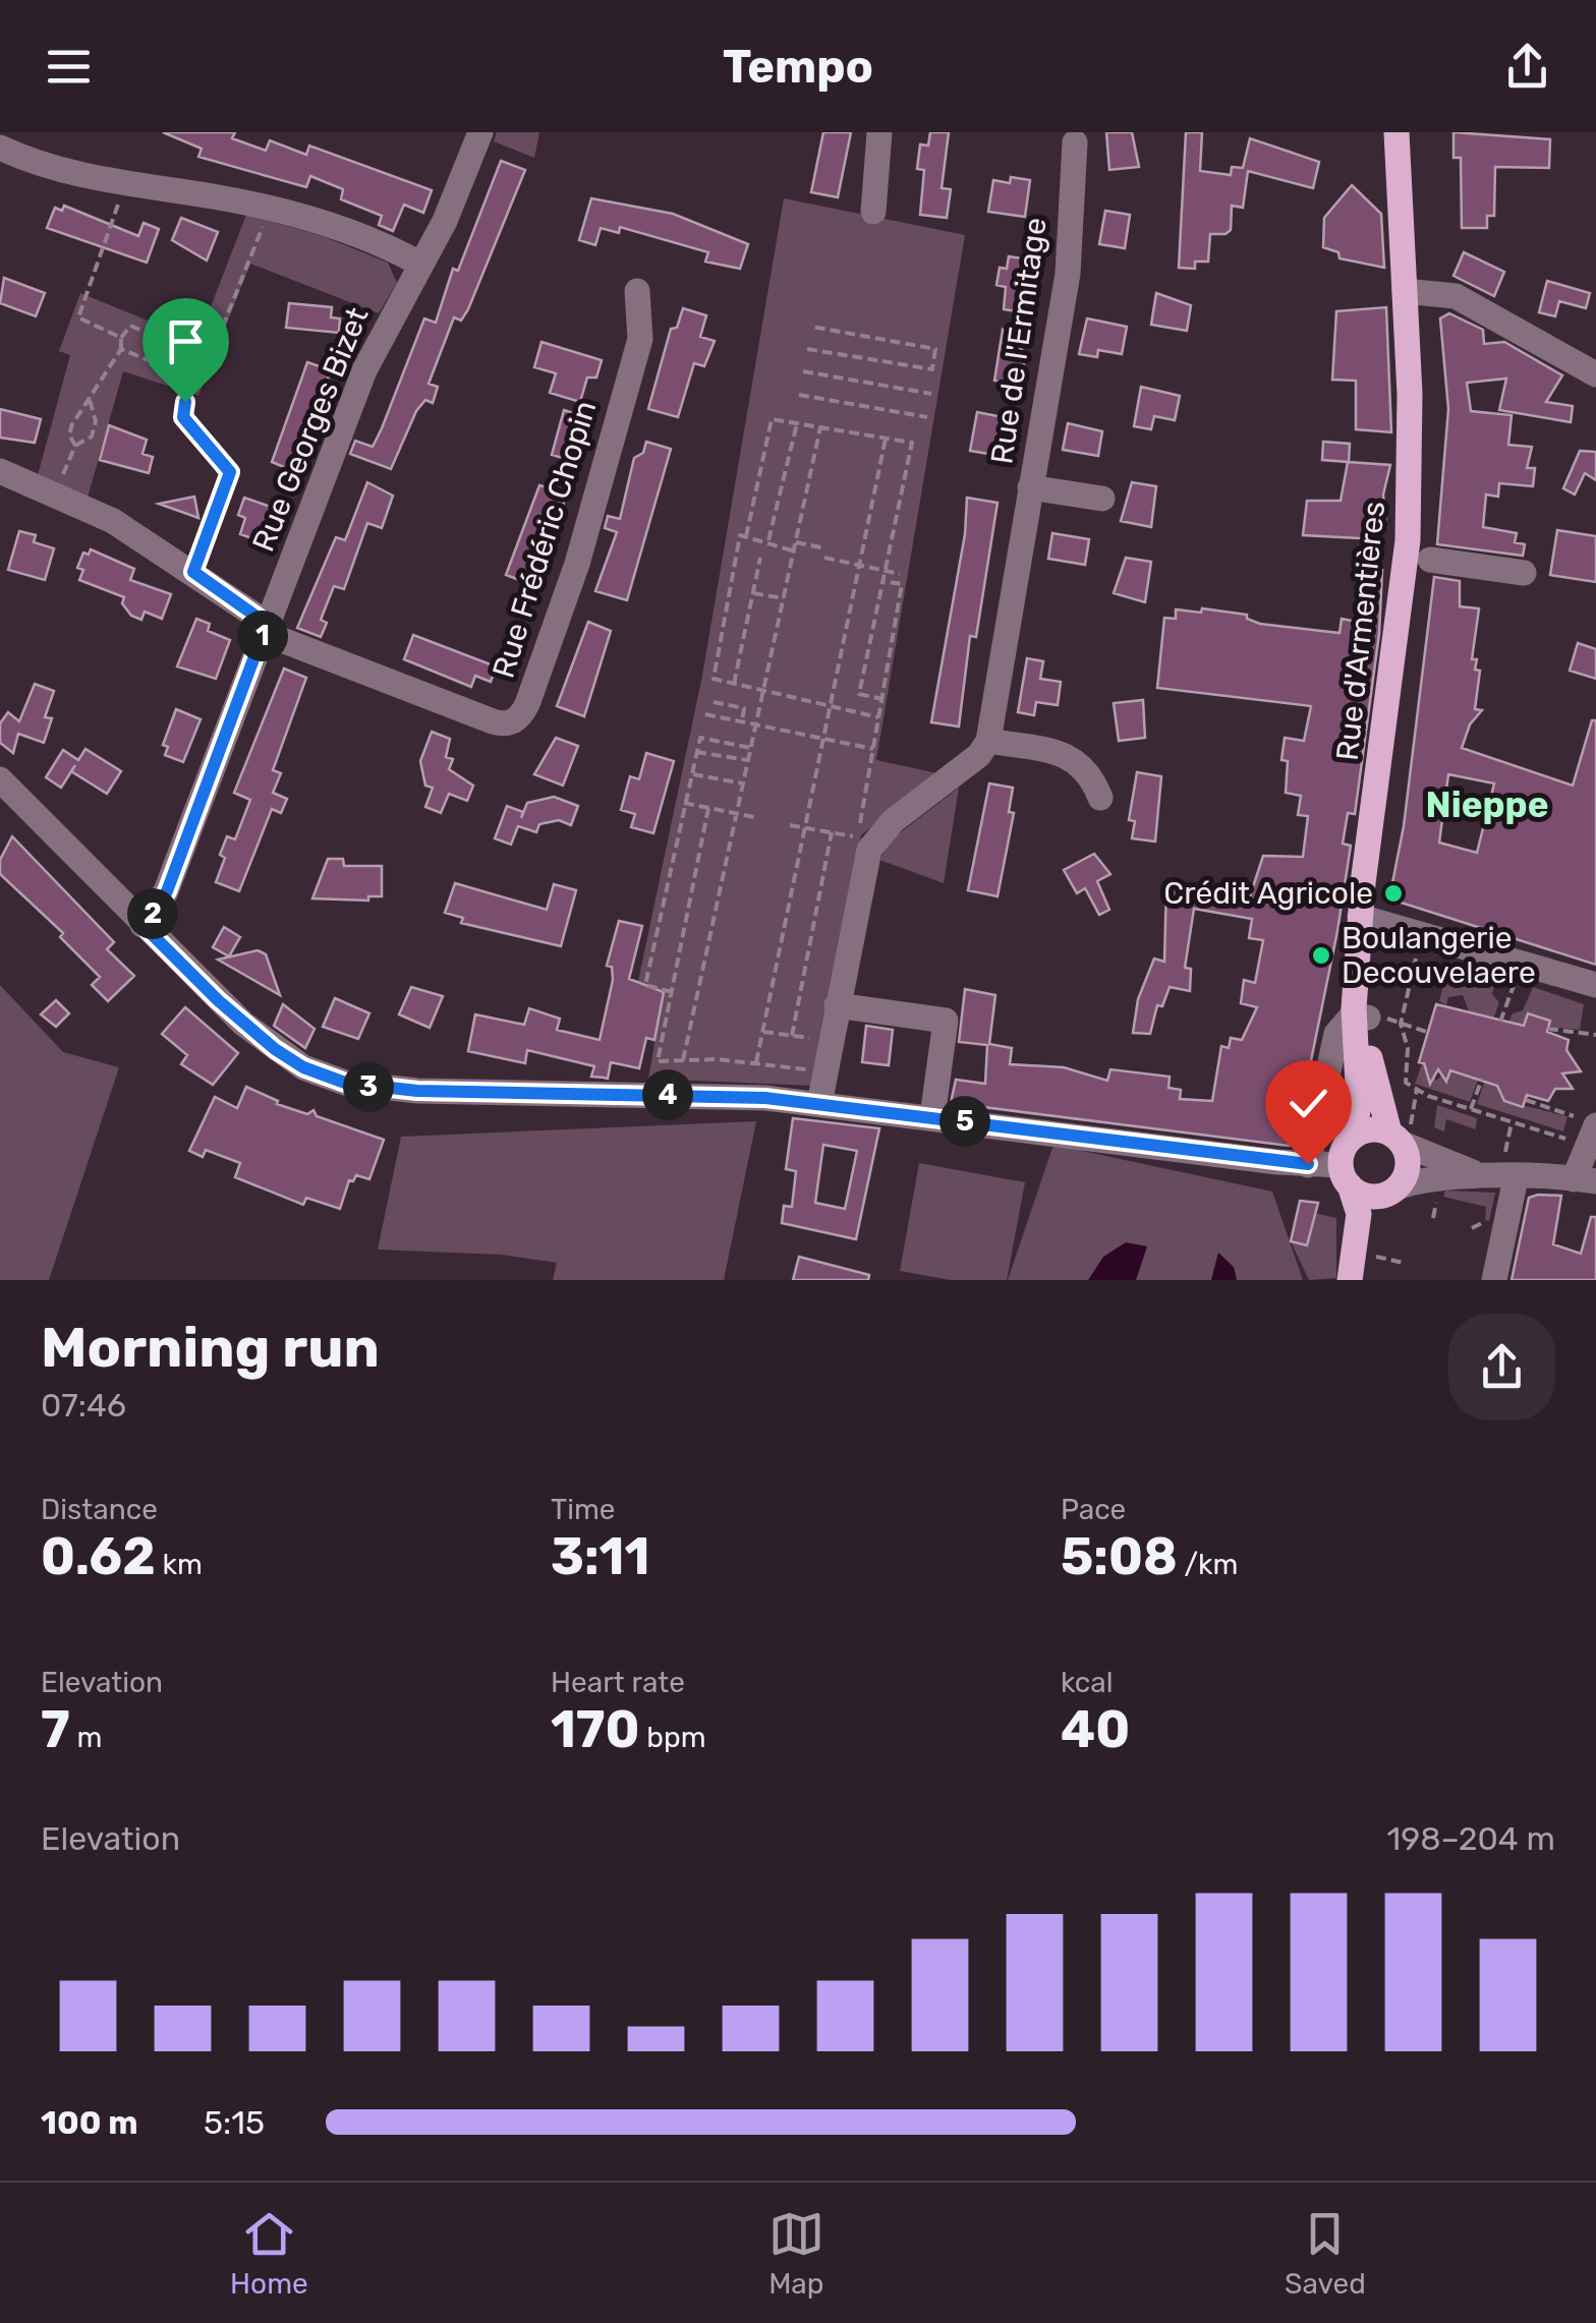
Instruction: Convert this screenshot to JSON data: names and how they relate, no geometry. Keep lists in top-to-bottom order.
{
  "streets": {
    "main road": ["Rue d'Armentières"],
    "street": ["Rue de l'Ermitage", "Rue Georges Bizet", "Rue Frédéric Chopin"]
  },
  "crossings": [
    ["Rue Georges Bizet", "Rue Frédéric Chopin"]
  ],
  "districts": ["Nieppe"],
  "places": ["Crédit Agricole", "Boulangerie Decouvelaere"],
  "page": {
    "header": "Tempo",
    "pins": [
      "1",
      "2",
      "3",
      "4",
      "5"
    ],
    "heading": ["Morning run", "07:46"],
    "stats": [
      ["Distance", "0.62 km"],
      ["Time", "3:11"],
      ["Pace", "5:08 /km"],
      ["Elevation", "7 m"],
      ["Heart rate", "170 bpm"],
      ["kcal", "40"]
    ],
    "chart": ["Elevation", "198–204 m"],
    "list": [
      {
        "name": "100 m",
        "note": "5:15"
      }
    ],
    "tabs": ["Home", "Map", "Saved"]
  }
}
